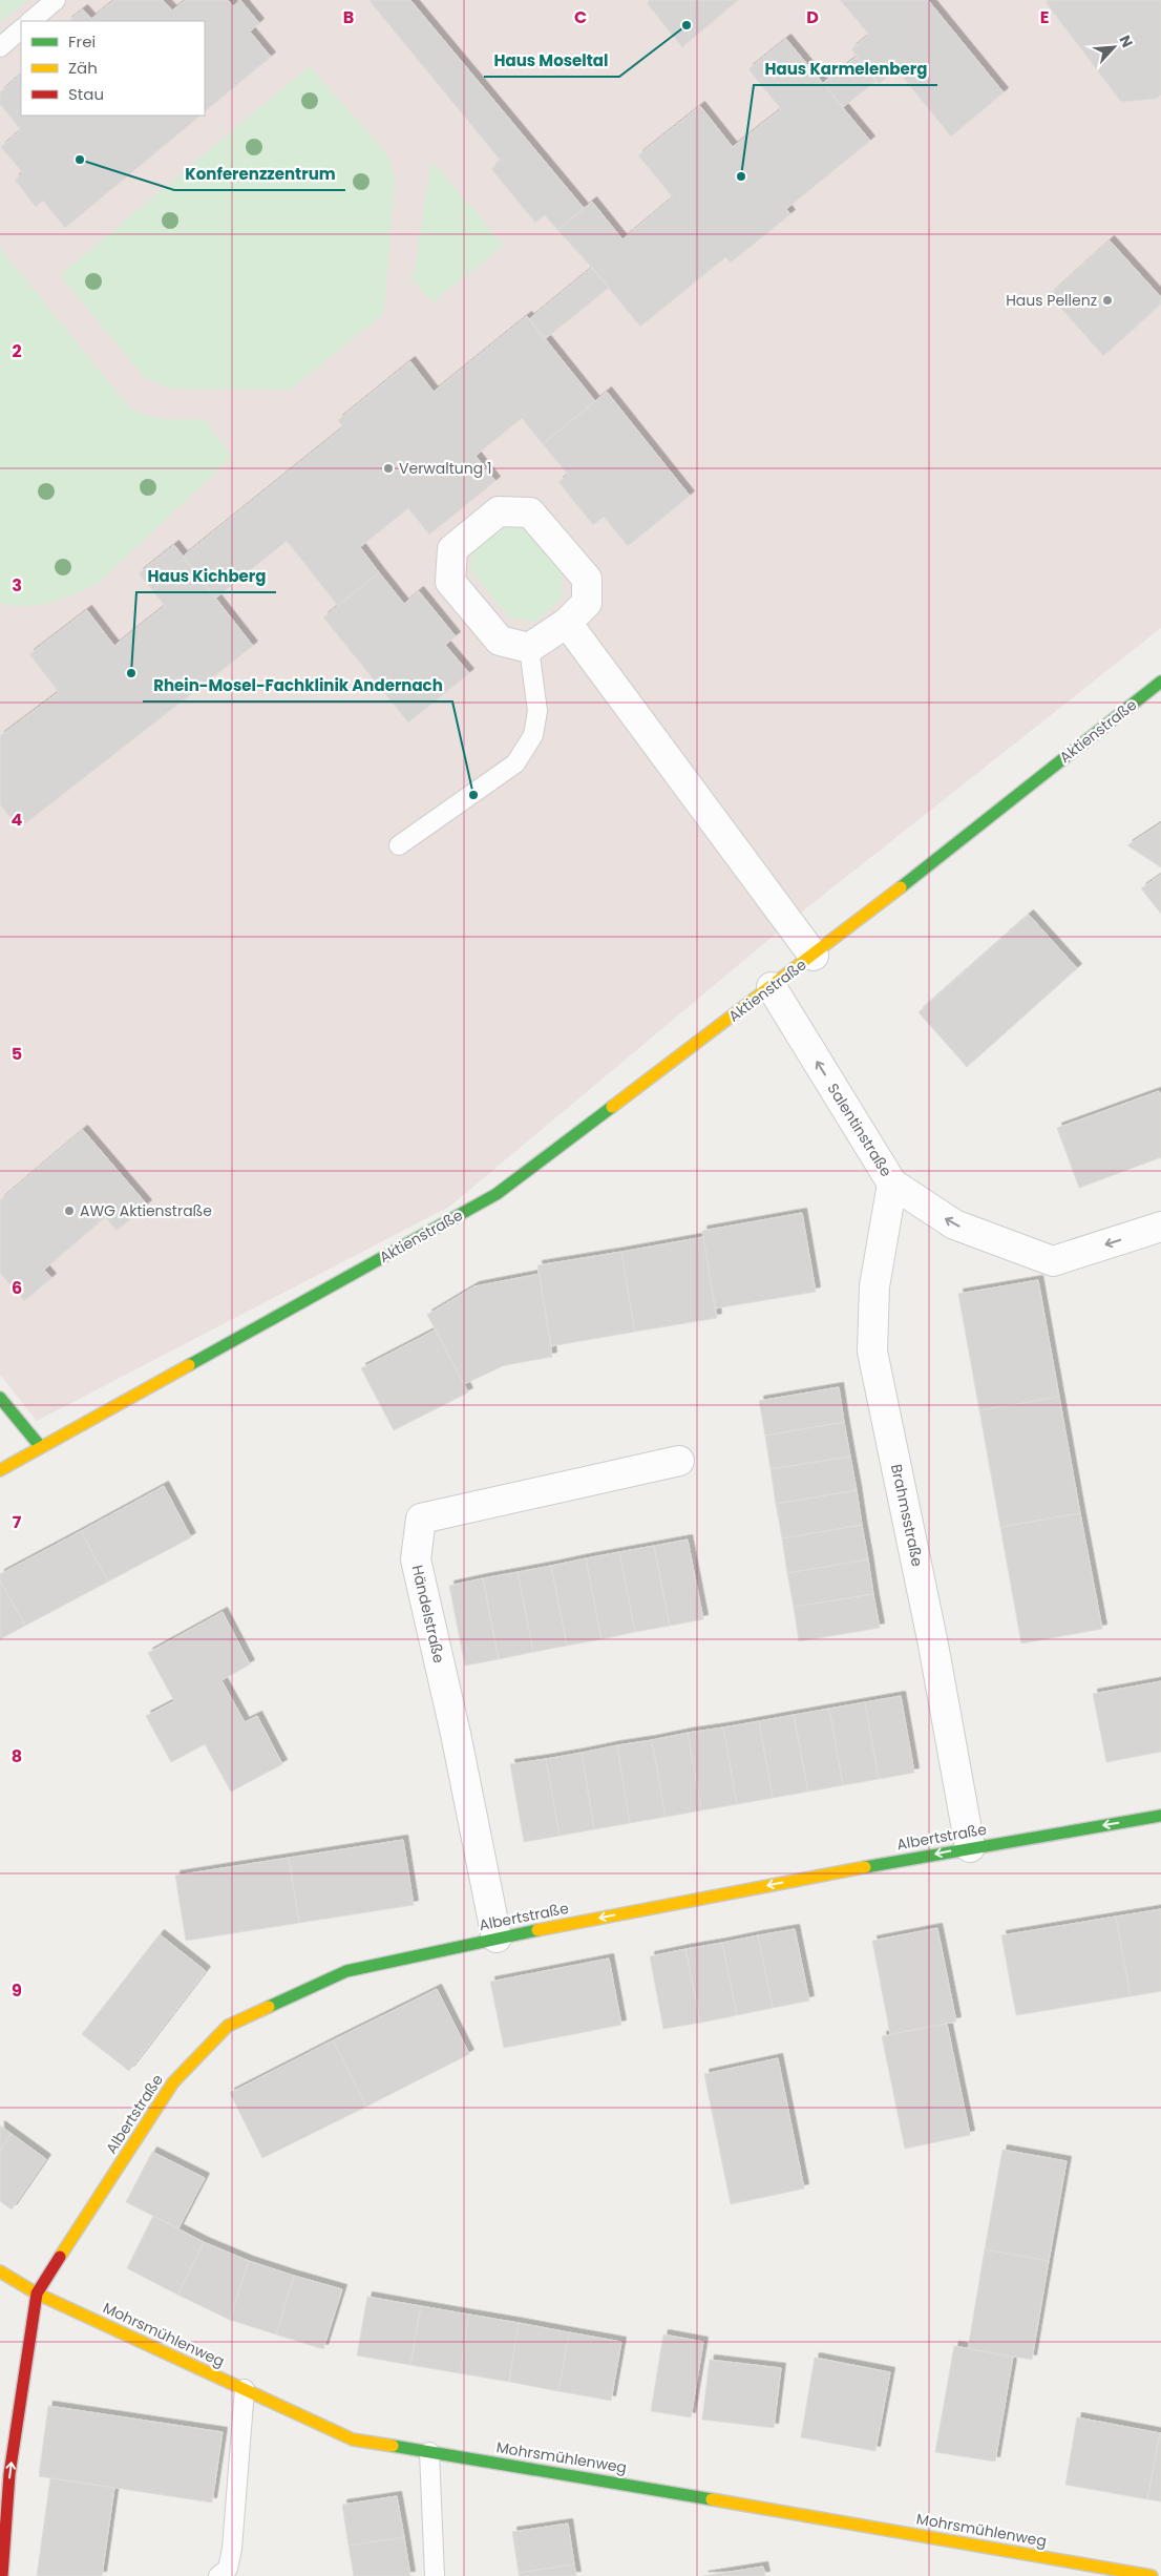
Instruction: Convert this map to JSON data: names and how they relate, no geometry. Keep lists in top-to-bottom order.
{
  "streets": {
    "street": [
      "Aktienstraße",
      "Salentinstraße",
      "Brahmsstraße",
      "Händelstraße",
      "Albertstraße",
      "Mohrsmühlenweg"
    ]
  },
  "crossings": [
    ["Aktienstraße", "Salentinstraße"],
    ["Salentinstraße", "Brahmsstraße"],
    ["Brahmsstraße", "Albertstraße"],
    ["Händelstraße", "Albertstraße"],
    ["Albertstraße", "Mohrsmühlenweg"]
  ],
  "one_way": ["Salentinstraße", "Albertstraße"],
  "places": [
    "Haus Moseltal",
    "Konferenzzentrum",
    "Haus Karmelenberg",
    "Haus Pellenz",
    "Verwaltung 1",
    "Haus Kichberg",
    "Rhein-Mosel-Fachklinik Andernach",
    "AWG Aktienstraße"
  ],
  "legend": ["Frei", "Zäh", "Stau"],
  "north": "top right",
  "grid": {
    "columns": [
      "B",
      "C",
      "D",
      "E"
    ],
    "rows": [
      "2",
      "3",
      "4",
      "5",
      "6",
      "7",
      "8",
      "9"
    ]
  }
}
